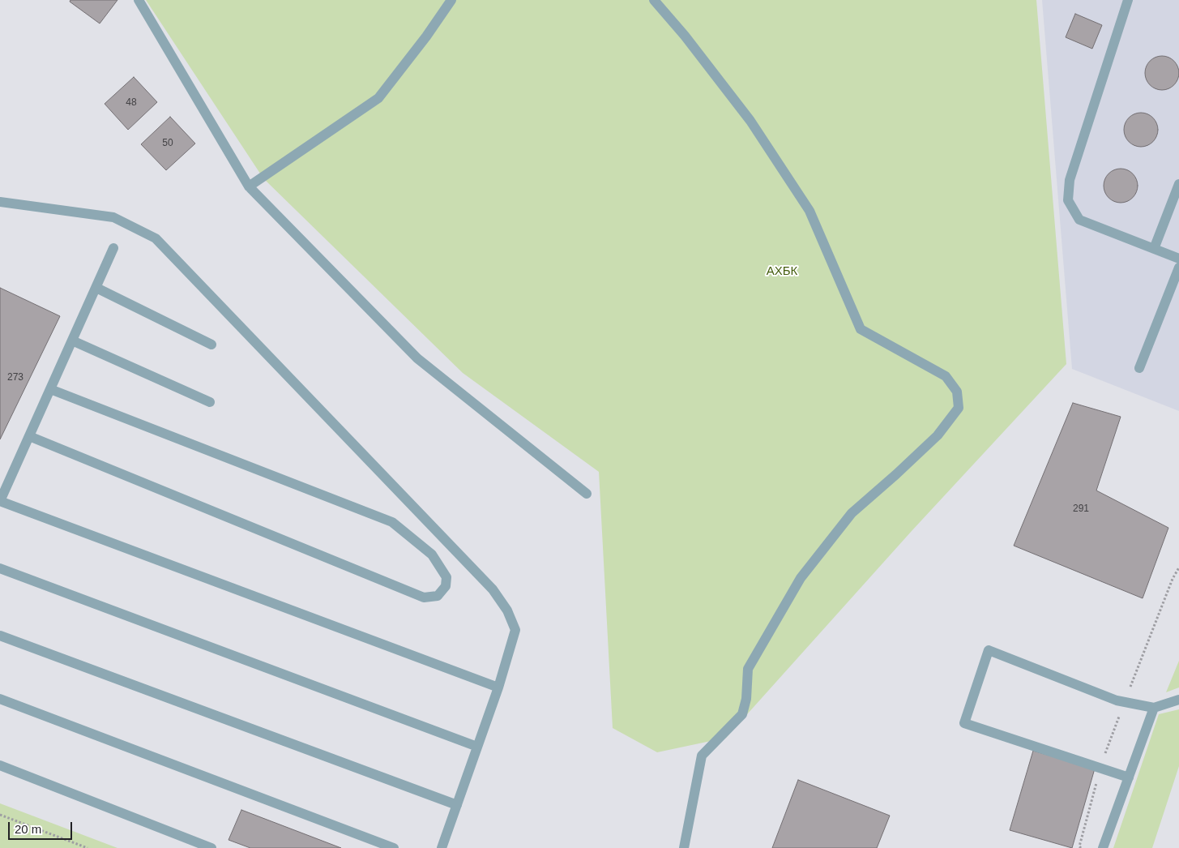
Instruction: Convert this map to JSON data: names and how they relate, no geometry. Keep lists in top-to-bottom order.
{
  "parks": ["АХБК"],
  "house_numbers": [
    "48",
    "50",
    "273",
    "291"
  ],
  "scale_bar": "20 m"
}
